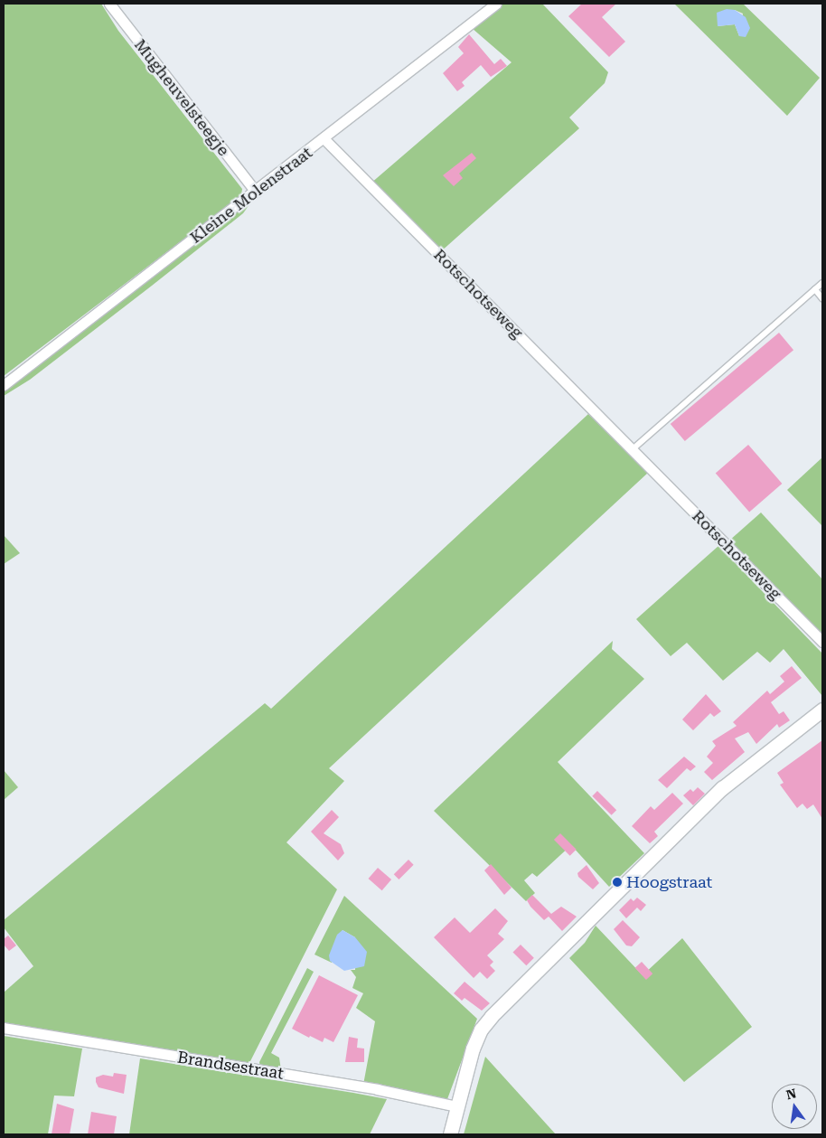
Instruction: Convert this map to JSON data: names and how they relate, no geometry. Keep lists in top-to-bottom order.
{
  "streets": {
    "street": [
      "Mugheuvelsteegje",
      "Kleine Molenstraat",
      "Rotschotseweg",
      "Brandsestraat"
    ]
  },
  "crossings": [
    ["Mugheuvelsteegje", "Kleine Molenstraat"],
    ["Kleine Molenstraat", "Rotschotseweg"]
  ],
  "places": ["Hoogstraat"],
  "north": "top"
}
